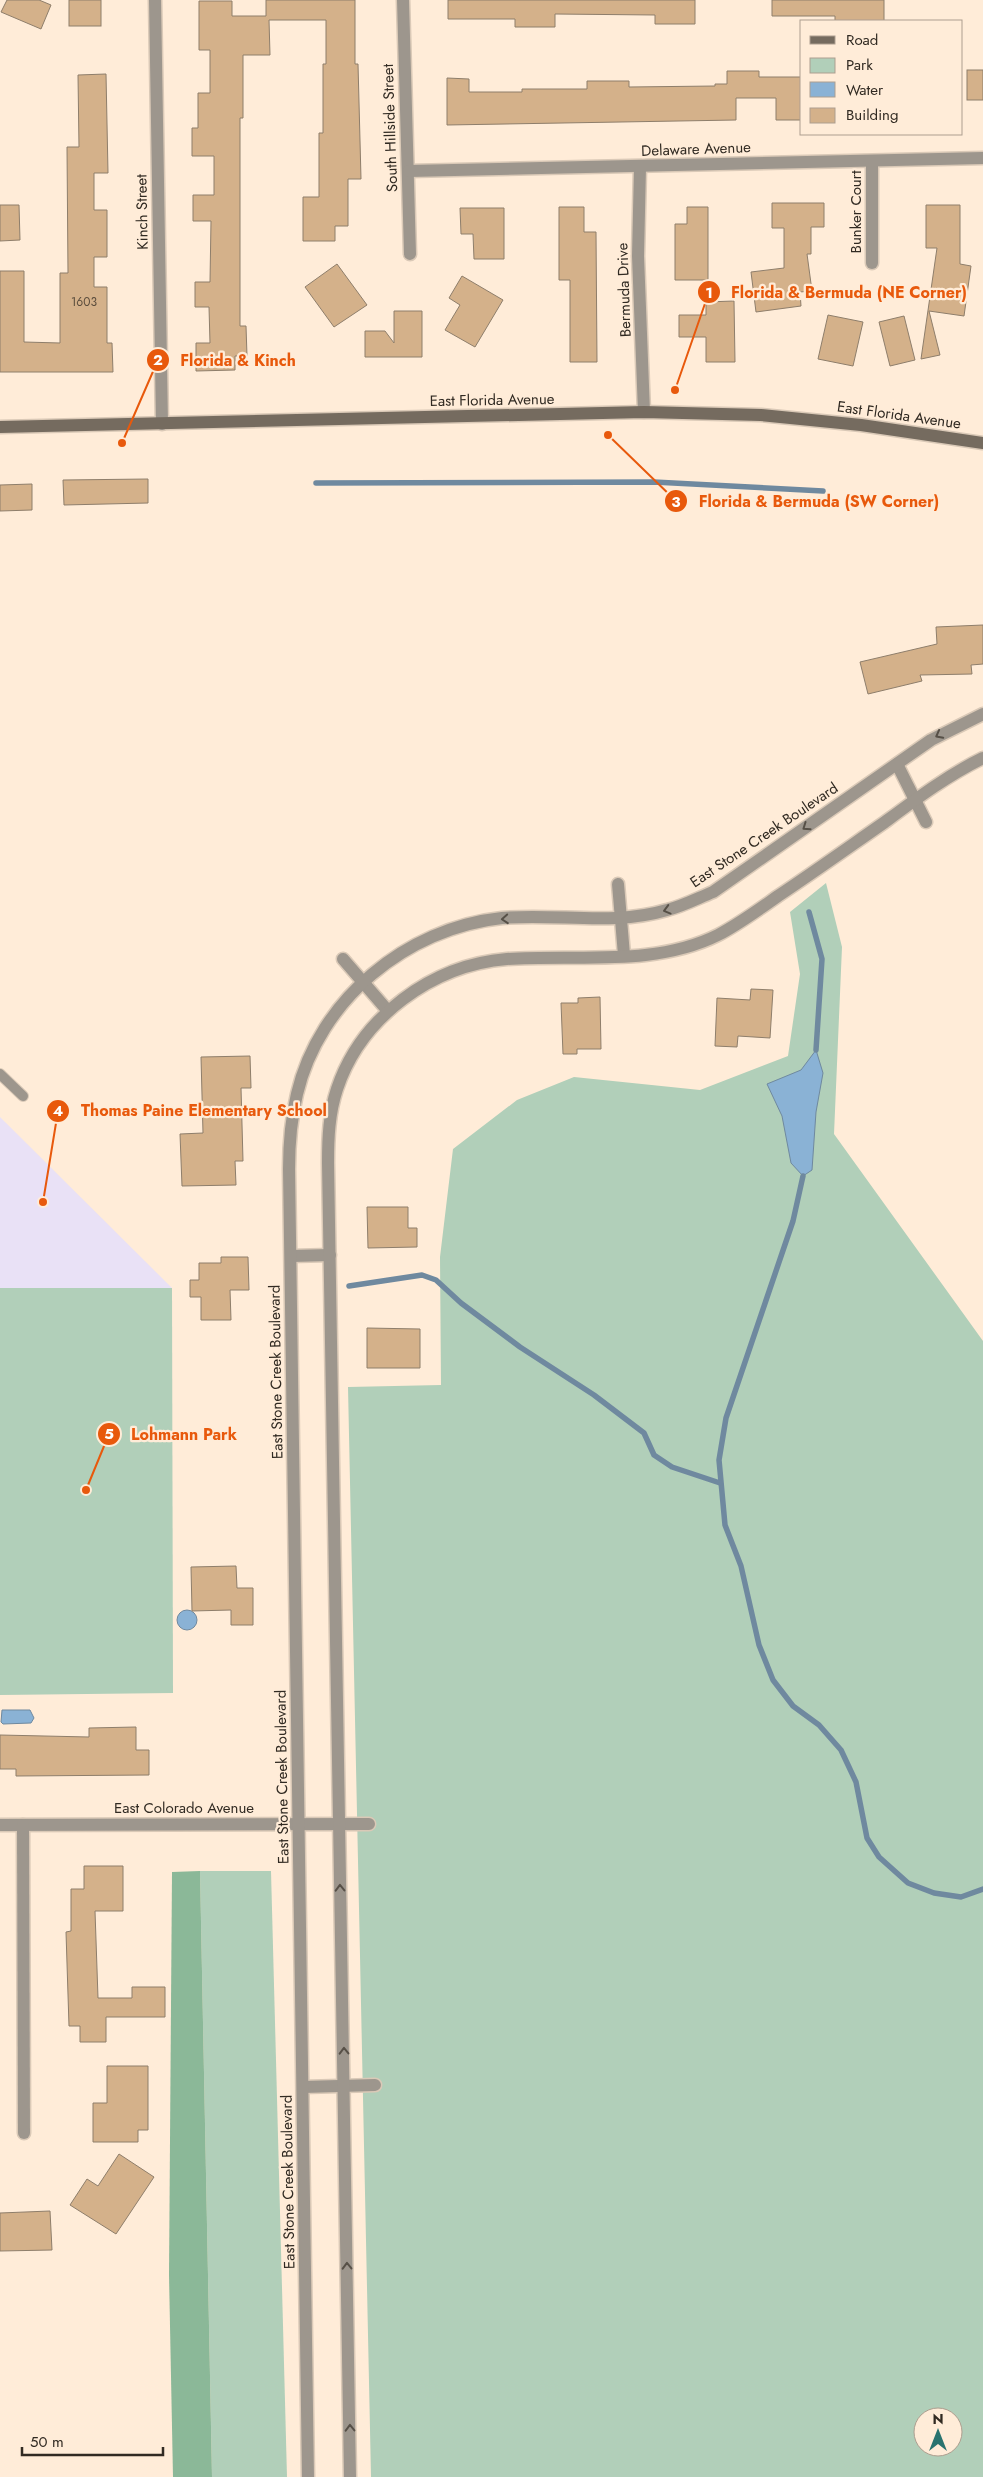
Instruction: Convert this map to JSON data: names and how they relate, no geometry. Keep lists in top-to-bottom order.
{
  "streets": {
    "street": [
      "South Hillside Street",
      "Delaware Avenue",
      "Kinch Street",
      "Bunker Court",
      "Bermuda Drive",
      "East Florida Avenue",
      "East Stone Creek Boulevard",
      "East Colorado Avenue"
    ]
  },
  "crossings": [
    ["South Hillside Street", "Delaware Avenue"],
    ["Delaware Avenue", "Bunker Court"],
    ["Delaware Avenue", "Bermuda Drive"],
    ["Kinch Street", "East Florida Avenue"],
    ["Bermuda Drive", "East Florida Avenue"],
    ["East Stone Creek Boulevard", "East Colorado Avenue"]
  ],
  "places": [
    "Florida & Bermuda (NE Corner)",
    "Florida & Bermuda (SW Corner)",
    "Florida & Kinch",
    "Thomas Paine Elementary School",
    "Lohmann Park"
  ],
  "house_numbers": ["1603"],
  "legend": [
    "Road",
    "Park",
    "Water",
    "Building"
  ],
  "scale_bar": "50 m",
  "north": "top"
}
